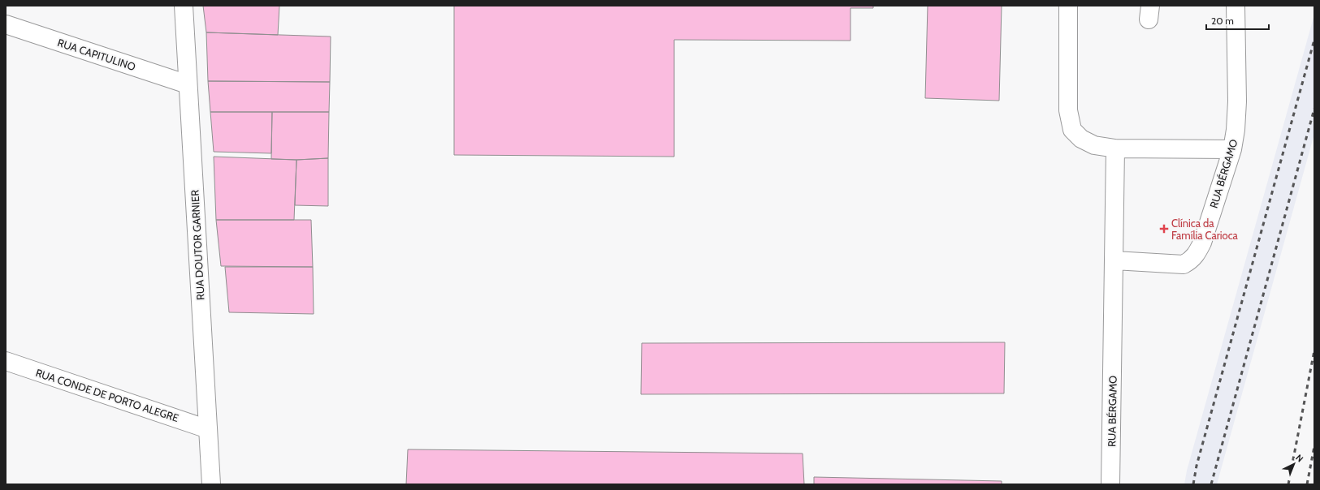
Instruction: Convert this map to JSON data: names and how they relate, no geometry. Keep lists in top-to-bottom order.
{
  "streets": {
    "street": [
      "RUA CAPITULINO",
      "RUA BÉRGAMO",
      "RUA DOUTOR GARNIER",
      "RUA CONDE DE PORTO ALEGRE"
    ]
  },
  "crossings": [
    ["RUA CAPITULINO", "RUA DOUTOR GARNIER"],
    ["RUA DOUTOR GARNIER", "RUA CONDE DE PORTO ALEGRE"]
  ],
  "places": {
    "health": ["Clínica da Família Carioca"]
  },
  "scale_bar": "20 m",
  "north": "top right"
}
